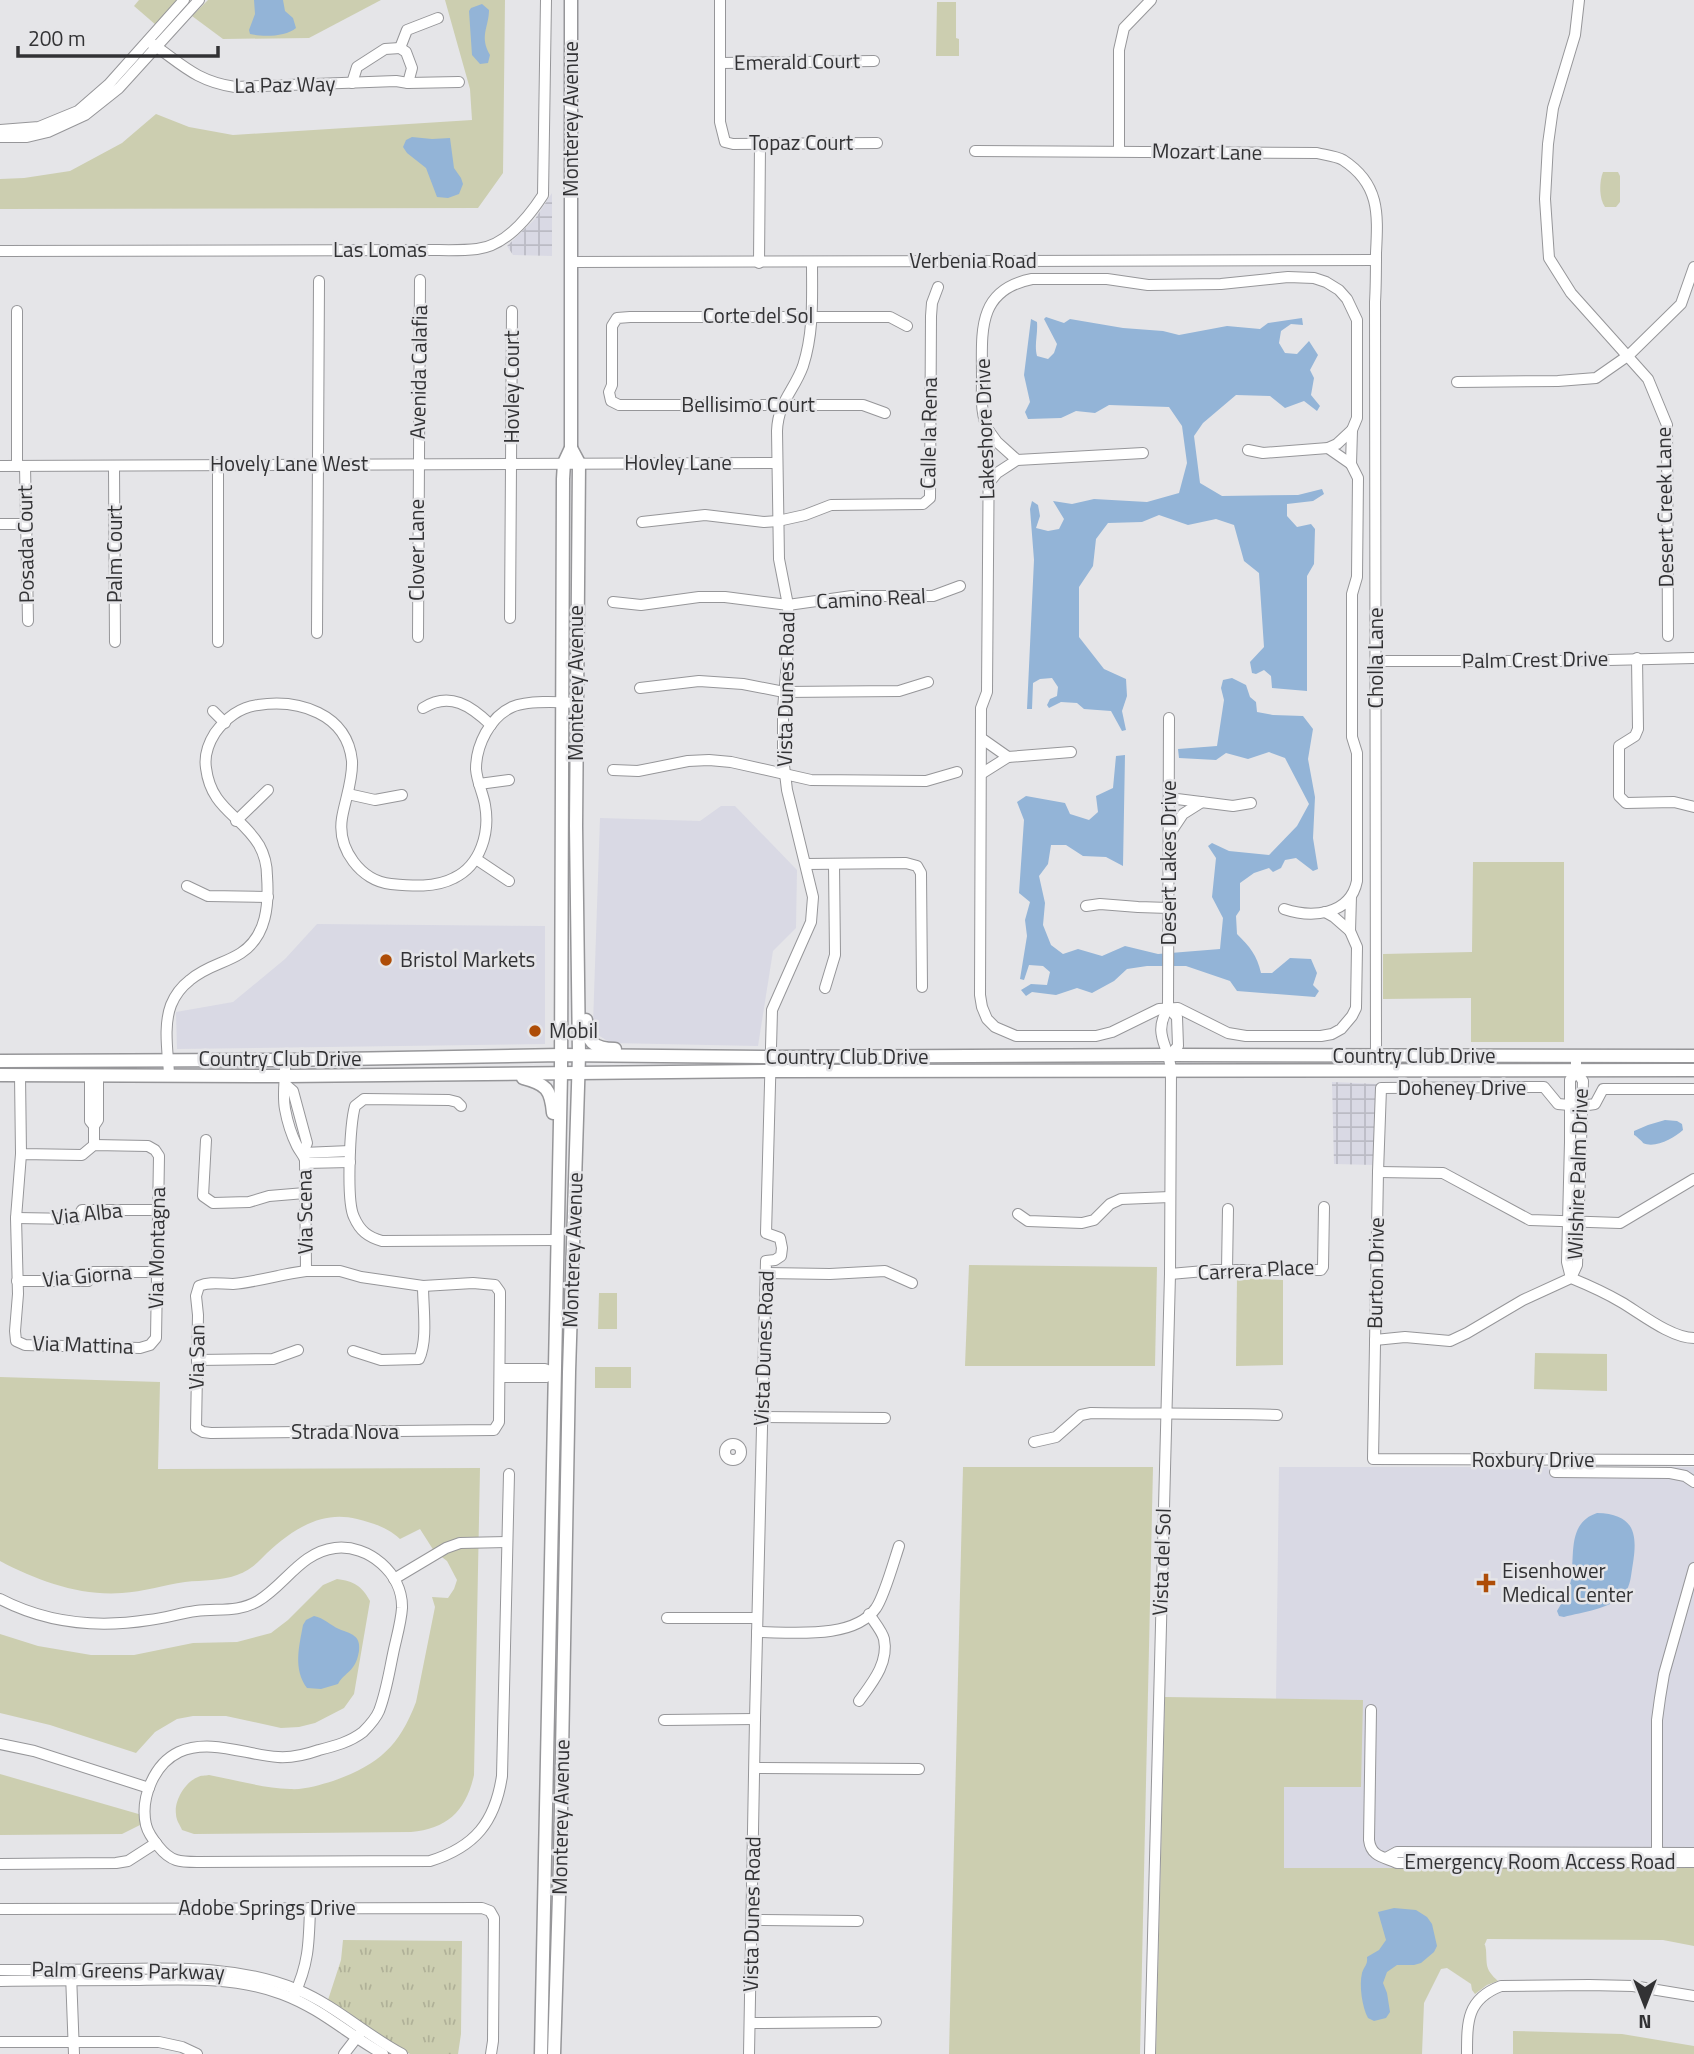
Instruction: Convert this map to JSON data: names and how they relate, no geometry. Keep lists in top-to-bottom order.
{
  "streets": {
    "main road": ["Monterey Avenue", "Country Club Drive"],
    "street": [
      "Emerald Court",
      "La Paz Way",
      "Topaz Court",
      "Mozart Lane",
      "Las Lomas",
      "Verbenia Road",
      "Corte del Sol",
      "Avenida Calafia",
      "Hovley Court",
      "Bellisimo Court",
      "Lakeshore Drive",
      "Calle la Rena",
      "Hovley Lane",
      "Hovely Lane West",
      "Desert Creek Lane",
      "Posada Court",
      "Clover Lane",
      "Palm Court",
      "Camino Real",
      "Cholla Lane",
      "Palm Crest Drive",
      "Vista Dunes Road",
      "Desert Lakes Drive",
      "Doheney Drive",
      "Wilshire Palm Drive",
      "Via Scena",
      "Via Alba",
      "Via Montagna",
      "Carrera Place",
      "Burton Drive",
      "Via Giorna",
      "Via Mattina",
      "Via San",
      "Strada Nova",
      "Roxbury Drive",
      "Vista del Sol",
      "Emergency Room Access Road",
      "Adobe Springs Drive",
      "Palm Greens Parkway"
    ]
  },
  "crossings": [
    ["Emerald Court", "Topaz Court"],
    ["Monterey Avenue", "Verbenia Road"],
    ["Monterey Avenue", "Hovley Lane"],
    ["Monterey Avenue", "Hovely Lane West"],
    ["Monterey Avenue", "Country Club Drive"],
    ["Mozart Lane", "Verbenia Road"],
    ["Mozart Lane", "Cholla Lane"],
    ["Verbenia Road", "Cholla Lane"],
    ["Verbenia Road", "Vista Dunes Road"],
    ["Corte del Sol", "Bellisimo Court"],
    ["Corte del Sol", "Vista Dunes Road"],
    ["Avenida Calafia", "Hovely Lane West"],
    ["Avenida Calafia", "Clover Lane"],
    ["Hovley Court", "Hovely Lane West"],
    ["Bellisimo Court", "Vista Dunes Road"],
    ["Lakeshore Drive", "Desert Lakes Drive"],
    ["Calle la Rena", "Vista Dunes Road"],
    ["Hovley Lane", "Hovely Lane West"],
    ["Hovley Lane", "Vista Dunes Road"],
    ["Hovely Lane West", "Posada Court"],
    ["Hovely Lane West", "Clover Lane"],
    ["Hovely Lane West", "Palm Court"],
    ["Camino Real", "Vista Dunes Road"],
    ["Cholla Lane", "Palm Crest Drive"],
    ["Cholla Lane", "Country Club Drive"],
    ["Vista Dunes Road", "Country Club Drive"],
    ["Desert Lakes Drive", "Country Club Drive"],
    ["Desert Lakes Drive", "Vista del Sol"],
    ["Country Club Drive", "Wilshire Palm Drive"],
    ["Country Club Drive", "Via Scena"],
    ["Country Club Drive", "Vista del Sol"],
    ["Doheney Drive", "Wilshire Palm Drive"],
    ["Doheney Drive", "Burton Drive"],
    ["Via Scena", "Via San"],
    ["Via Alba", "Via Montagna"],
    ["Via Montagna", "Via Giorna"],
    ["Via Montagna", "Via Mattina"],
    ["Carrera Place", "Vista del Sol"],
    ["Burton Drive", "Roxbury Drive"],
    ["Via Giorna", "Via Mattina"],
    ["Via San", "Strada Nova"]
  ],
  "places": {
    "other": ["Bristol Markets", "Mobil"],
    "health": ["Eisenhower Medical Center"]
  },
  "scale_bar": "200 m",
  "north": "bottom"
}
